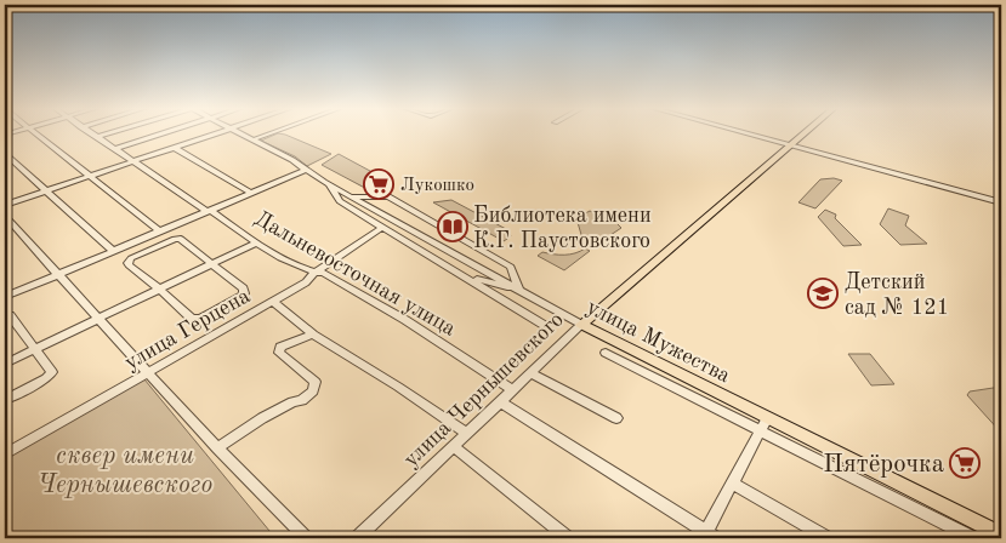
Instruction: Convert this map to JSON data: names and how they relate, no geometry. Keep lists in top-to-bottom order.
{
  "streets": {
    "main road": ["улица Мужества", "улица Чернышевского"],
    "street": ["Дальневосточная улица", "улица Герцена"]
  },
  "crossings": [
    ["Дальневосточная улица", "улица Герцена"],
    ["Дальневосточная улица", "улица Чернышевского"],
    ["улица Мужества", "улица Чернышевского"]
  ],
  "parks": ["сквер имени Чернышевского"],
  "places": {
    "supermarket": ["Лукошко", "Пятёрочка"],
    "library": ["Библиотека имени К.Г. Паустовского"],
    "school or university": ["Детский сад № 121"]
  }
}
